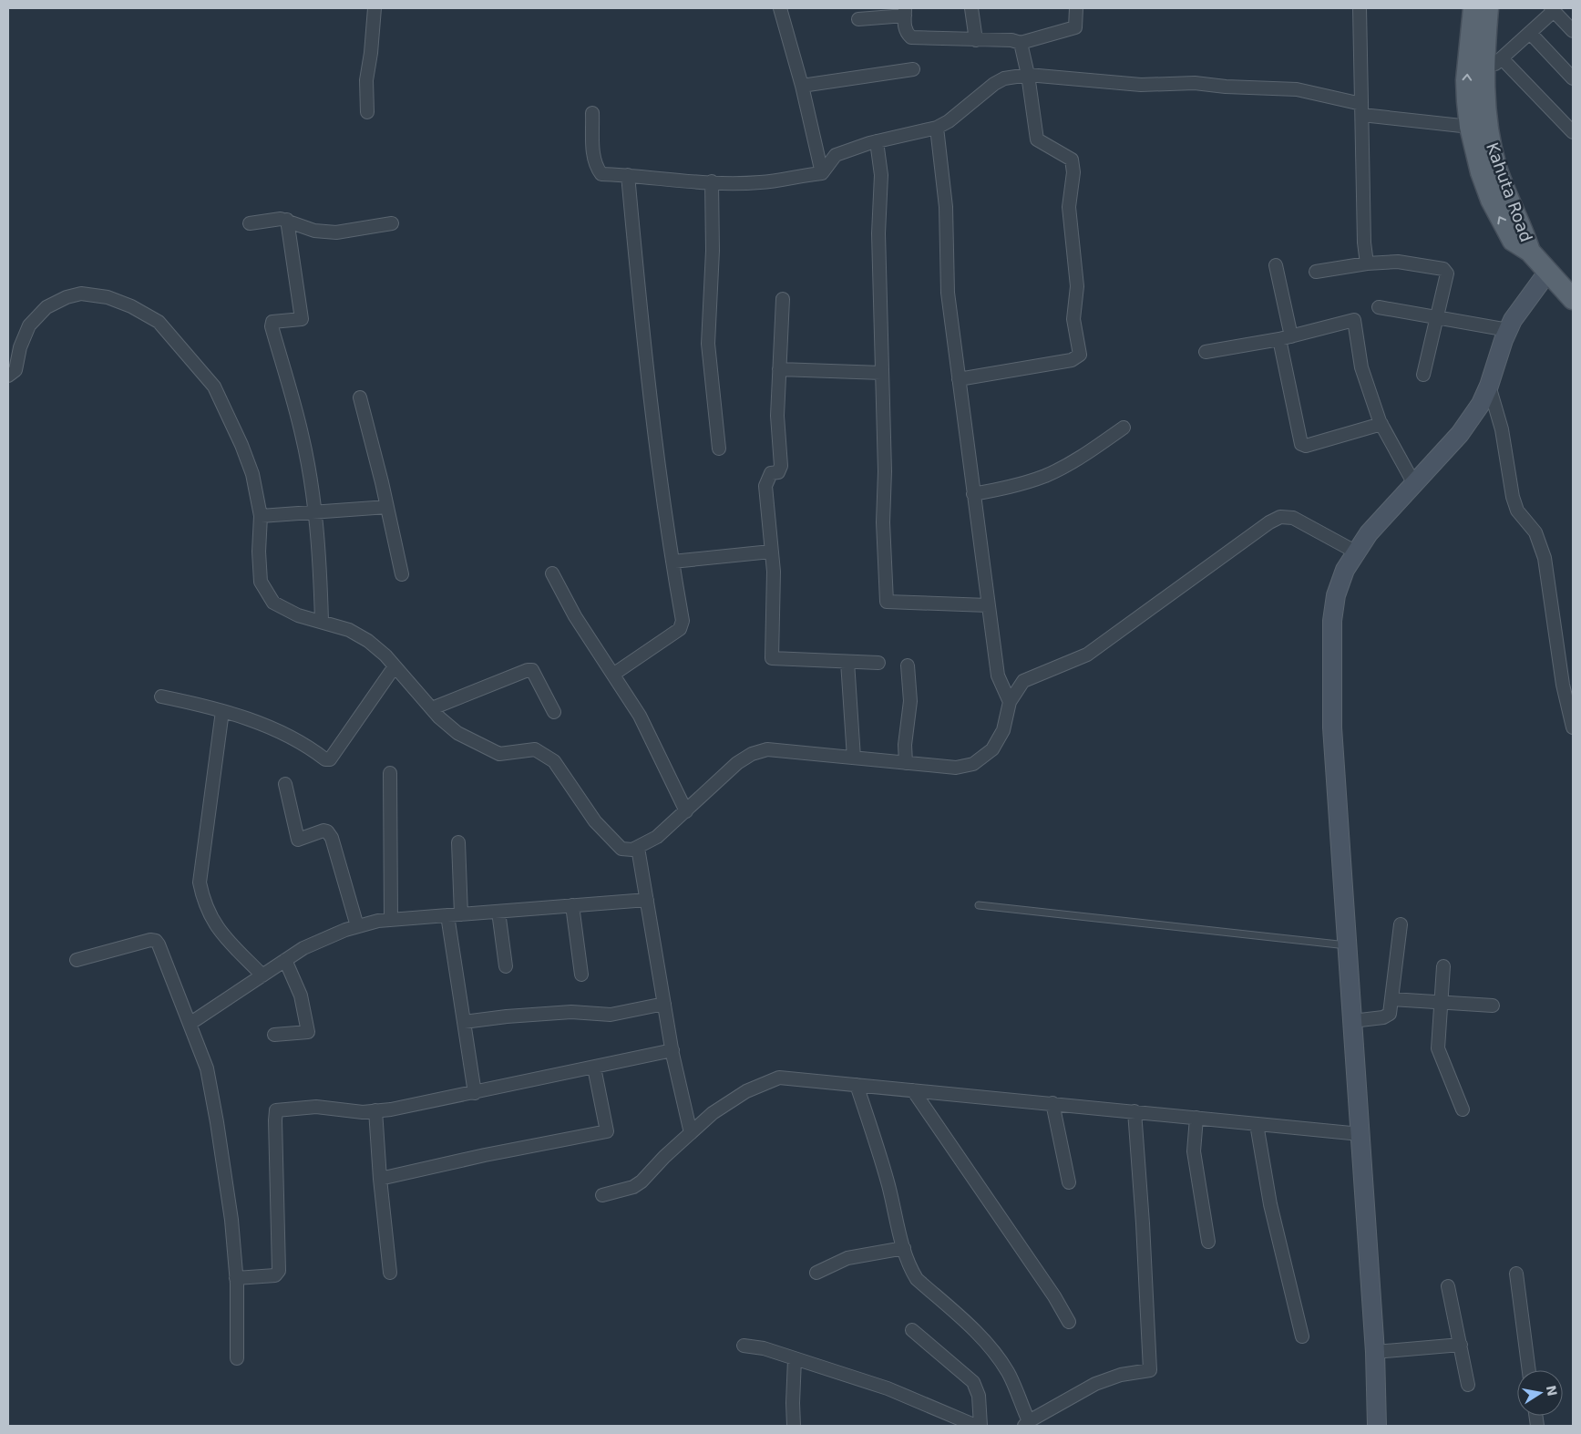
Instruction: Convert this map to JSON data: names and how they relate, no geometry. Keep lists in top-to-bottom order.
{
  "streets": {
    "main road": ["Kahuta Road"]
  },
  "north": "right"
}
